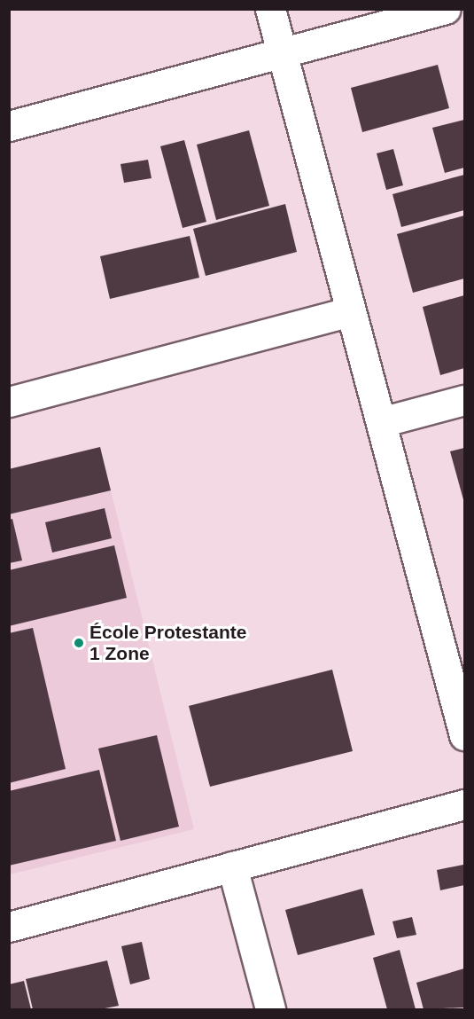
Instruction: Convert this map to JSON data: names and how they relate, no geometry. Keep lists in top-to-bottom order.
{
  "places": ["École Protestante 1 Zone"]
}
